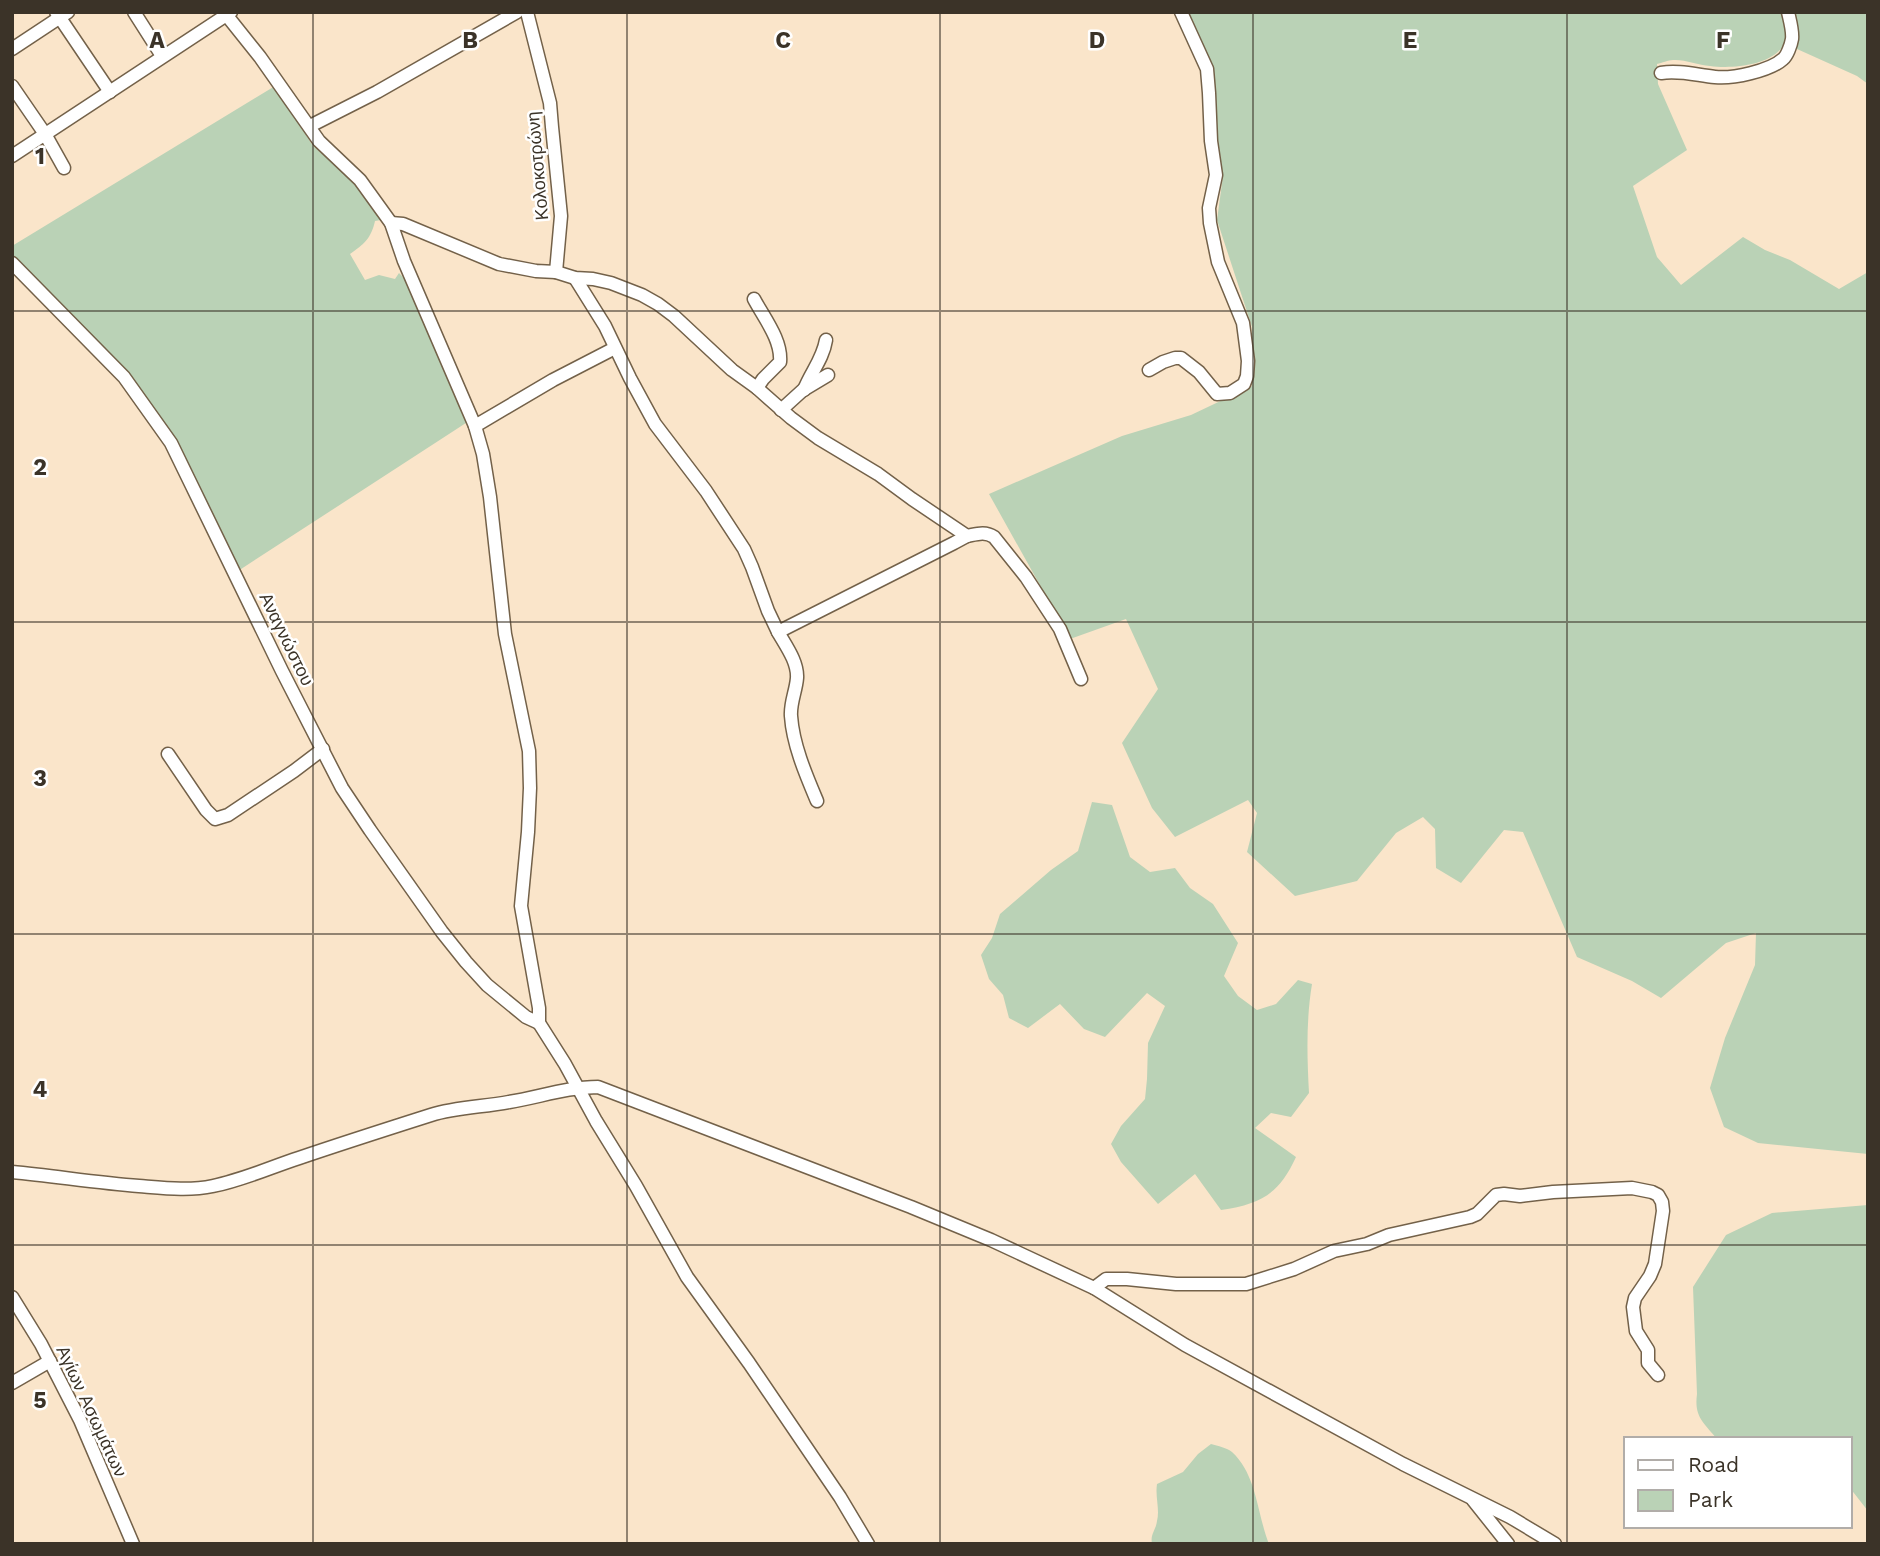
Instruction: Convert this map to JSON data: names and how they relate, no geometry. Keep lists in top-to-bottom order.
{
  "streets": {
    "street": ["Κολοκοτρώνη", "Αναγνώστου", "Αγίων Ασωμάτων"]
  },
  "legend": ["Road", "Park"],
  "grid": {
    "columns": [
      "A",
      "B",
      "C",
      "D",
      "E",
      "F"
    ],
    "rows": [
      "1",
      "2",
      "3",
      "4",
      "5"
    ]
  }
}
